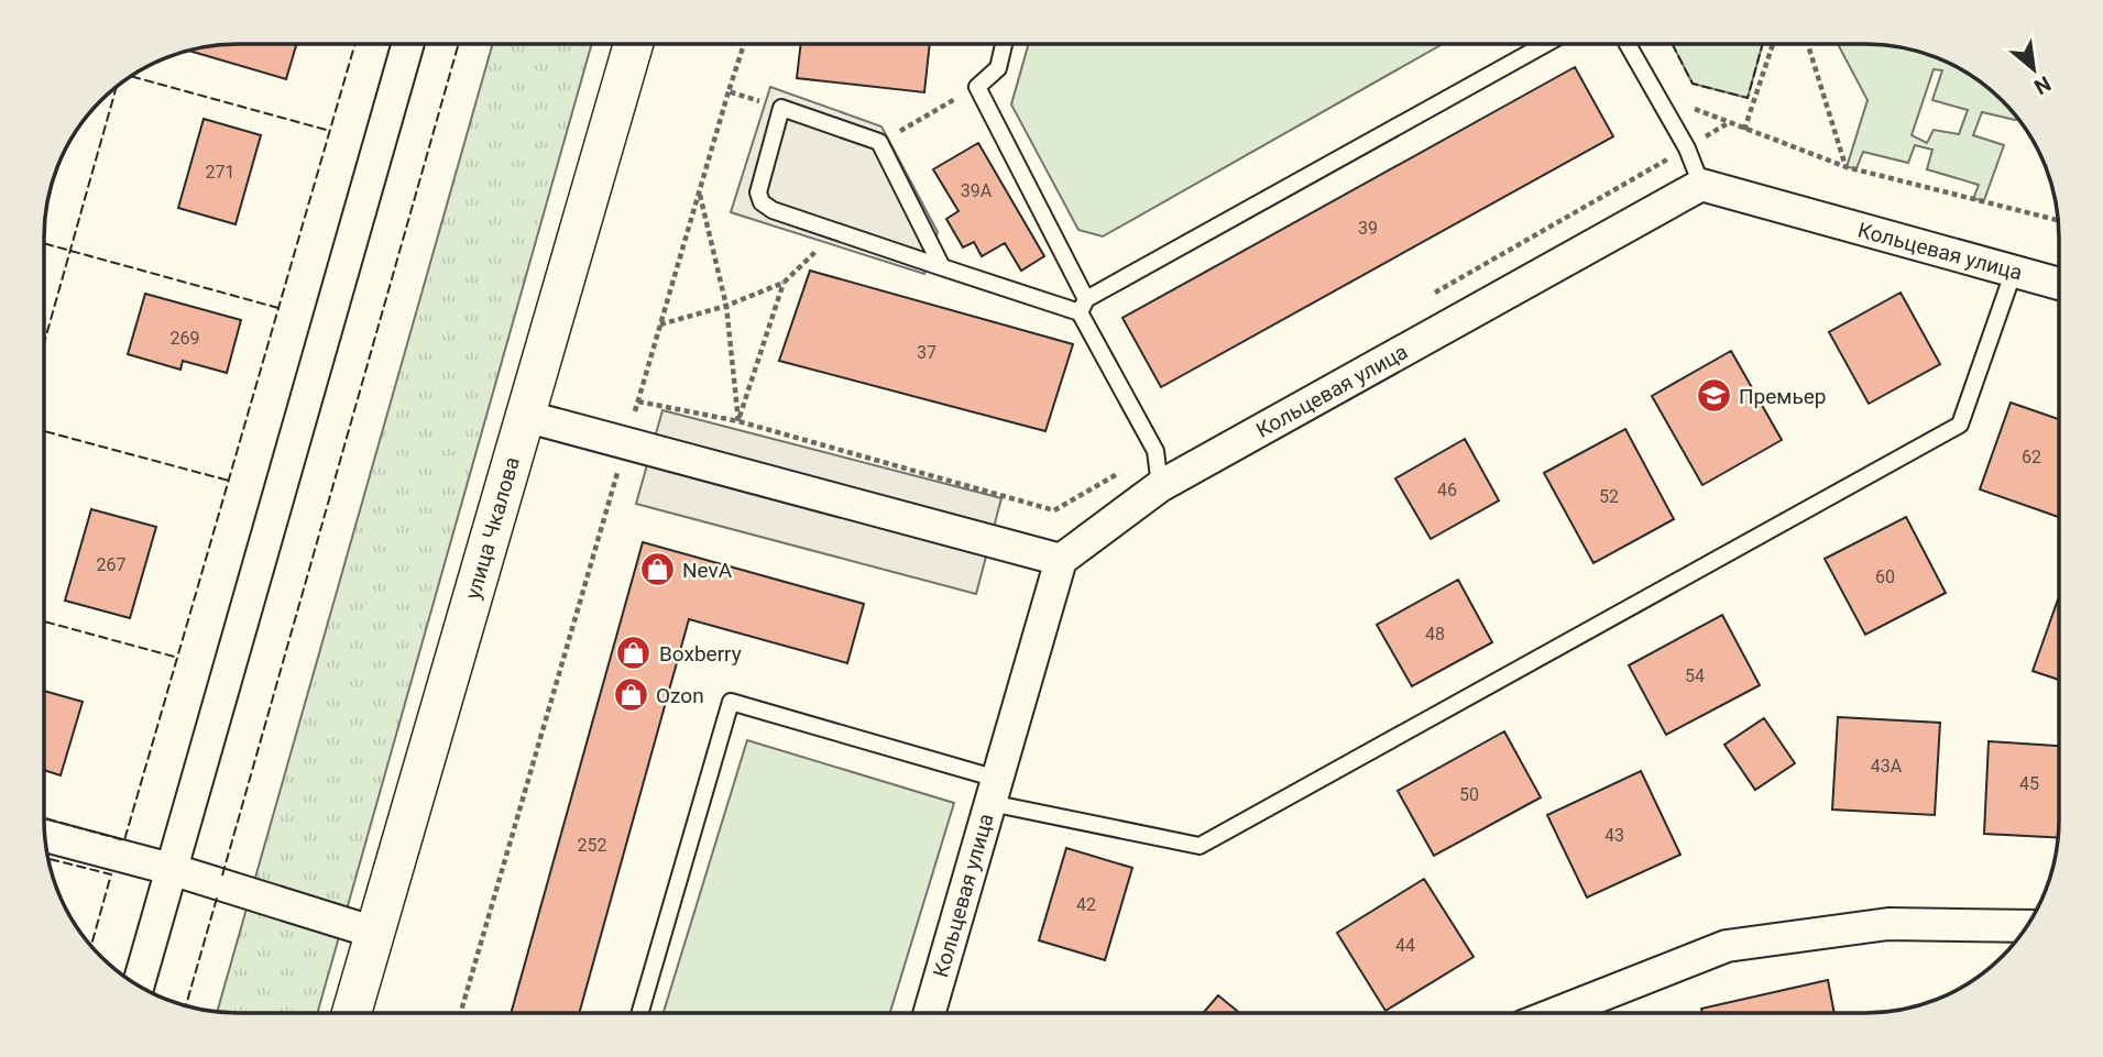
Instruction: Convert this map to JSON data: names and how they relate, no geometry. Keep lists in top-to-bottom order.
{
  "streets": {
    "street": ["Кольцевая улица", "улица Чкалова"]
  },
  "places": {
    "school or university": ["Премьер"],
    "shop": ["NevA", "Boxberry", "Ozon"]
  },
  "house_numbers": [
    "271",
    "39А",
    "39",
    "269",
    "37",
    "62",
    "46",
    "52",
    "267",
    "60",
    "48",
    "54",
    "43А",
    "45",
    "50",
    "43",
    "252",
    "42",
    "44"
  ],
  "north": "bottom right"
}
